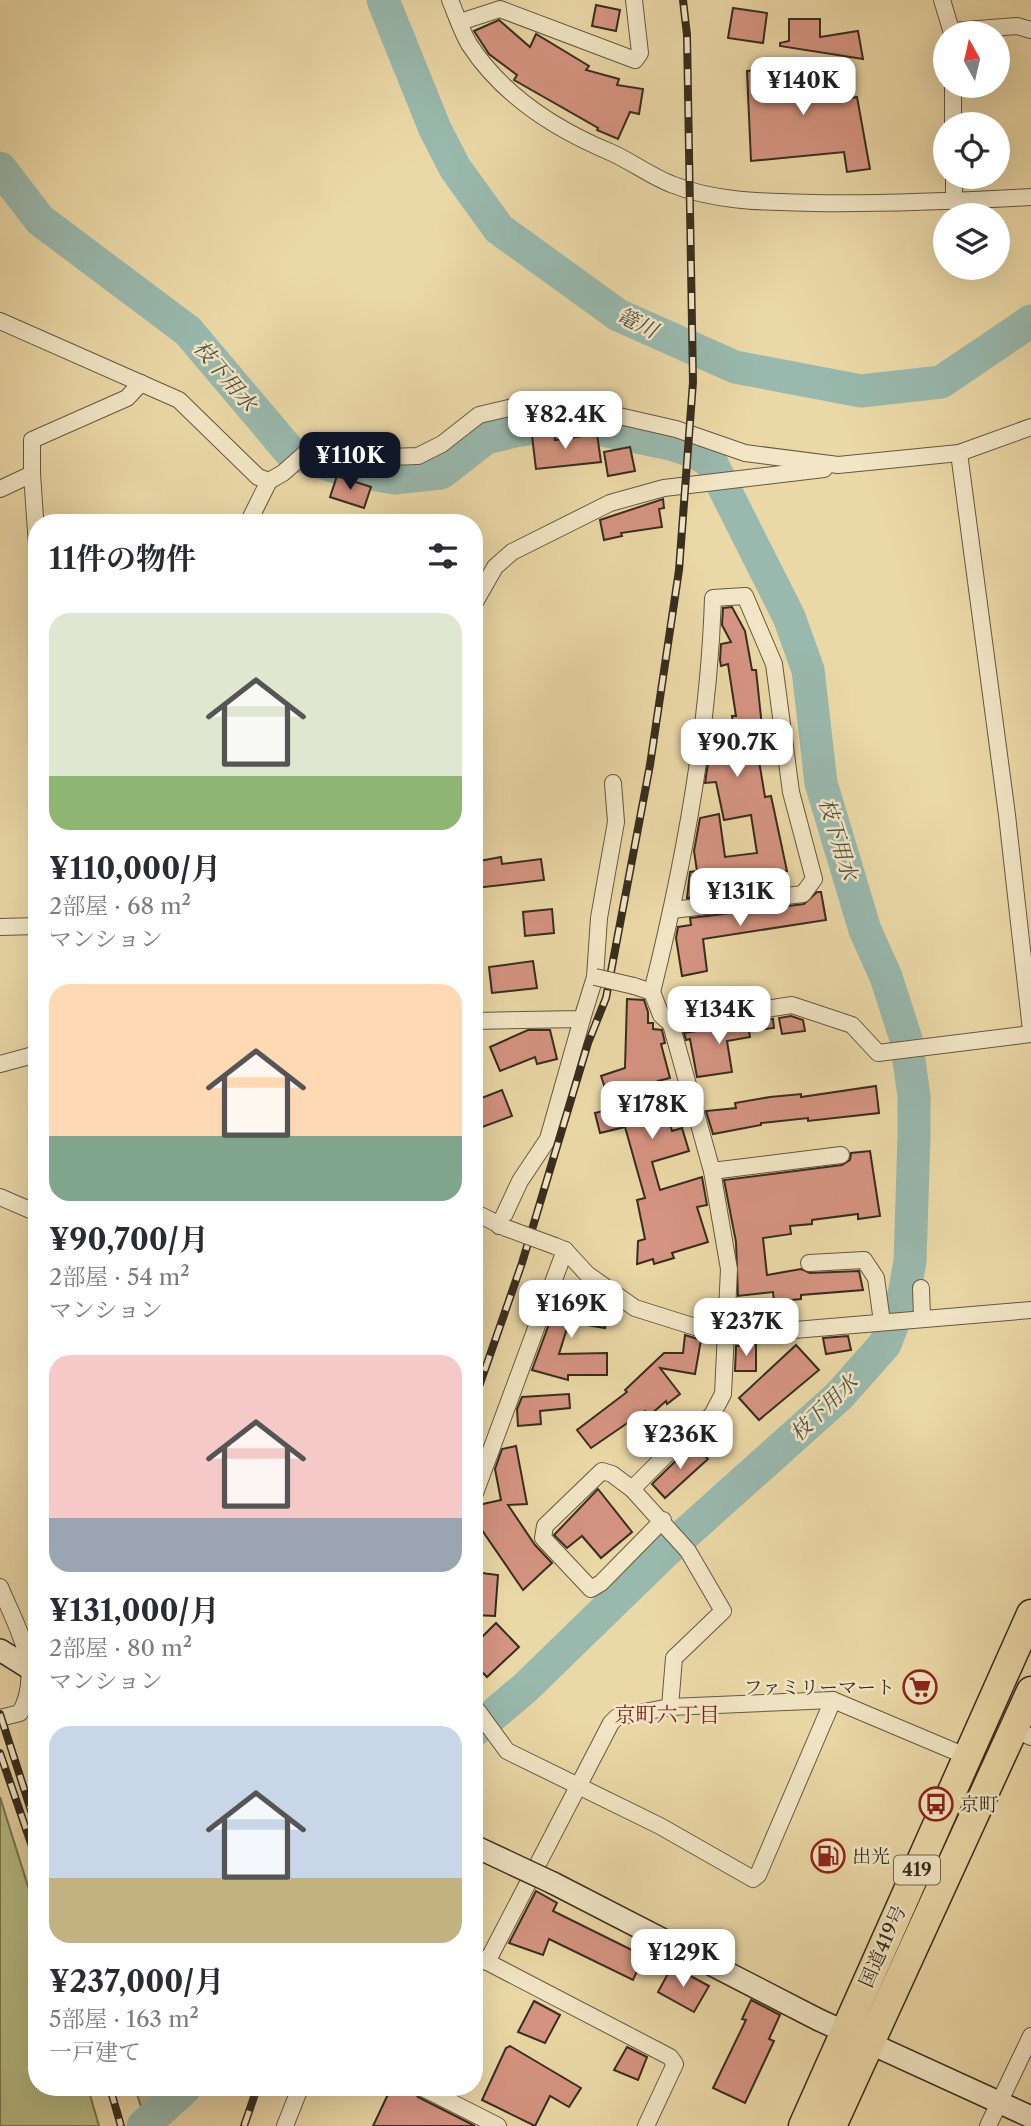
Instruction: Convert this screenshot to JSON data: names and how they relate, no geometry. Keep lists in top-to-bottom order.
{
  "streets": {
    "highway": ["419", "国道419号"]
  },
  "districts": ["京町六丁目"],
  "water": ["篭川", "枝下用水"],
  "places": {
    "supermarket": ["ファミリーマート"],
    "bus stop": ["京町"],
    "fuel station": ["出光"]
  },
  "north": "top",
  "page": {
    "price": [
      "¥140K",
      "¥82.4K",
      "¥110K",
      "¥90.7K",
      "¥131K",
      "¥134K",
      "¥178K",
      "¥169K",
      "¥237K",
      "¥236K",
      "¥129K"
    ],
    "heading": "11件の物件",
    "list": [
      {
        "name": "¥110,000/月",
        "note": "2部屋 · 68 m² · マンション"
      },
      {
        "name": "¥90,700/月",
        "note": "2部屋 · 54 m² · マンション"
      },
      {
        "name": "¥131,000/月",
        "note": "2部屋 · 80 m² · マンション"
      },
      {
        "name": "¥237,000/月",
        "note": "5部屋 · 163 m² · 一戸建て"
      }
    ]
  }
}
